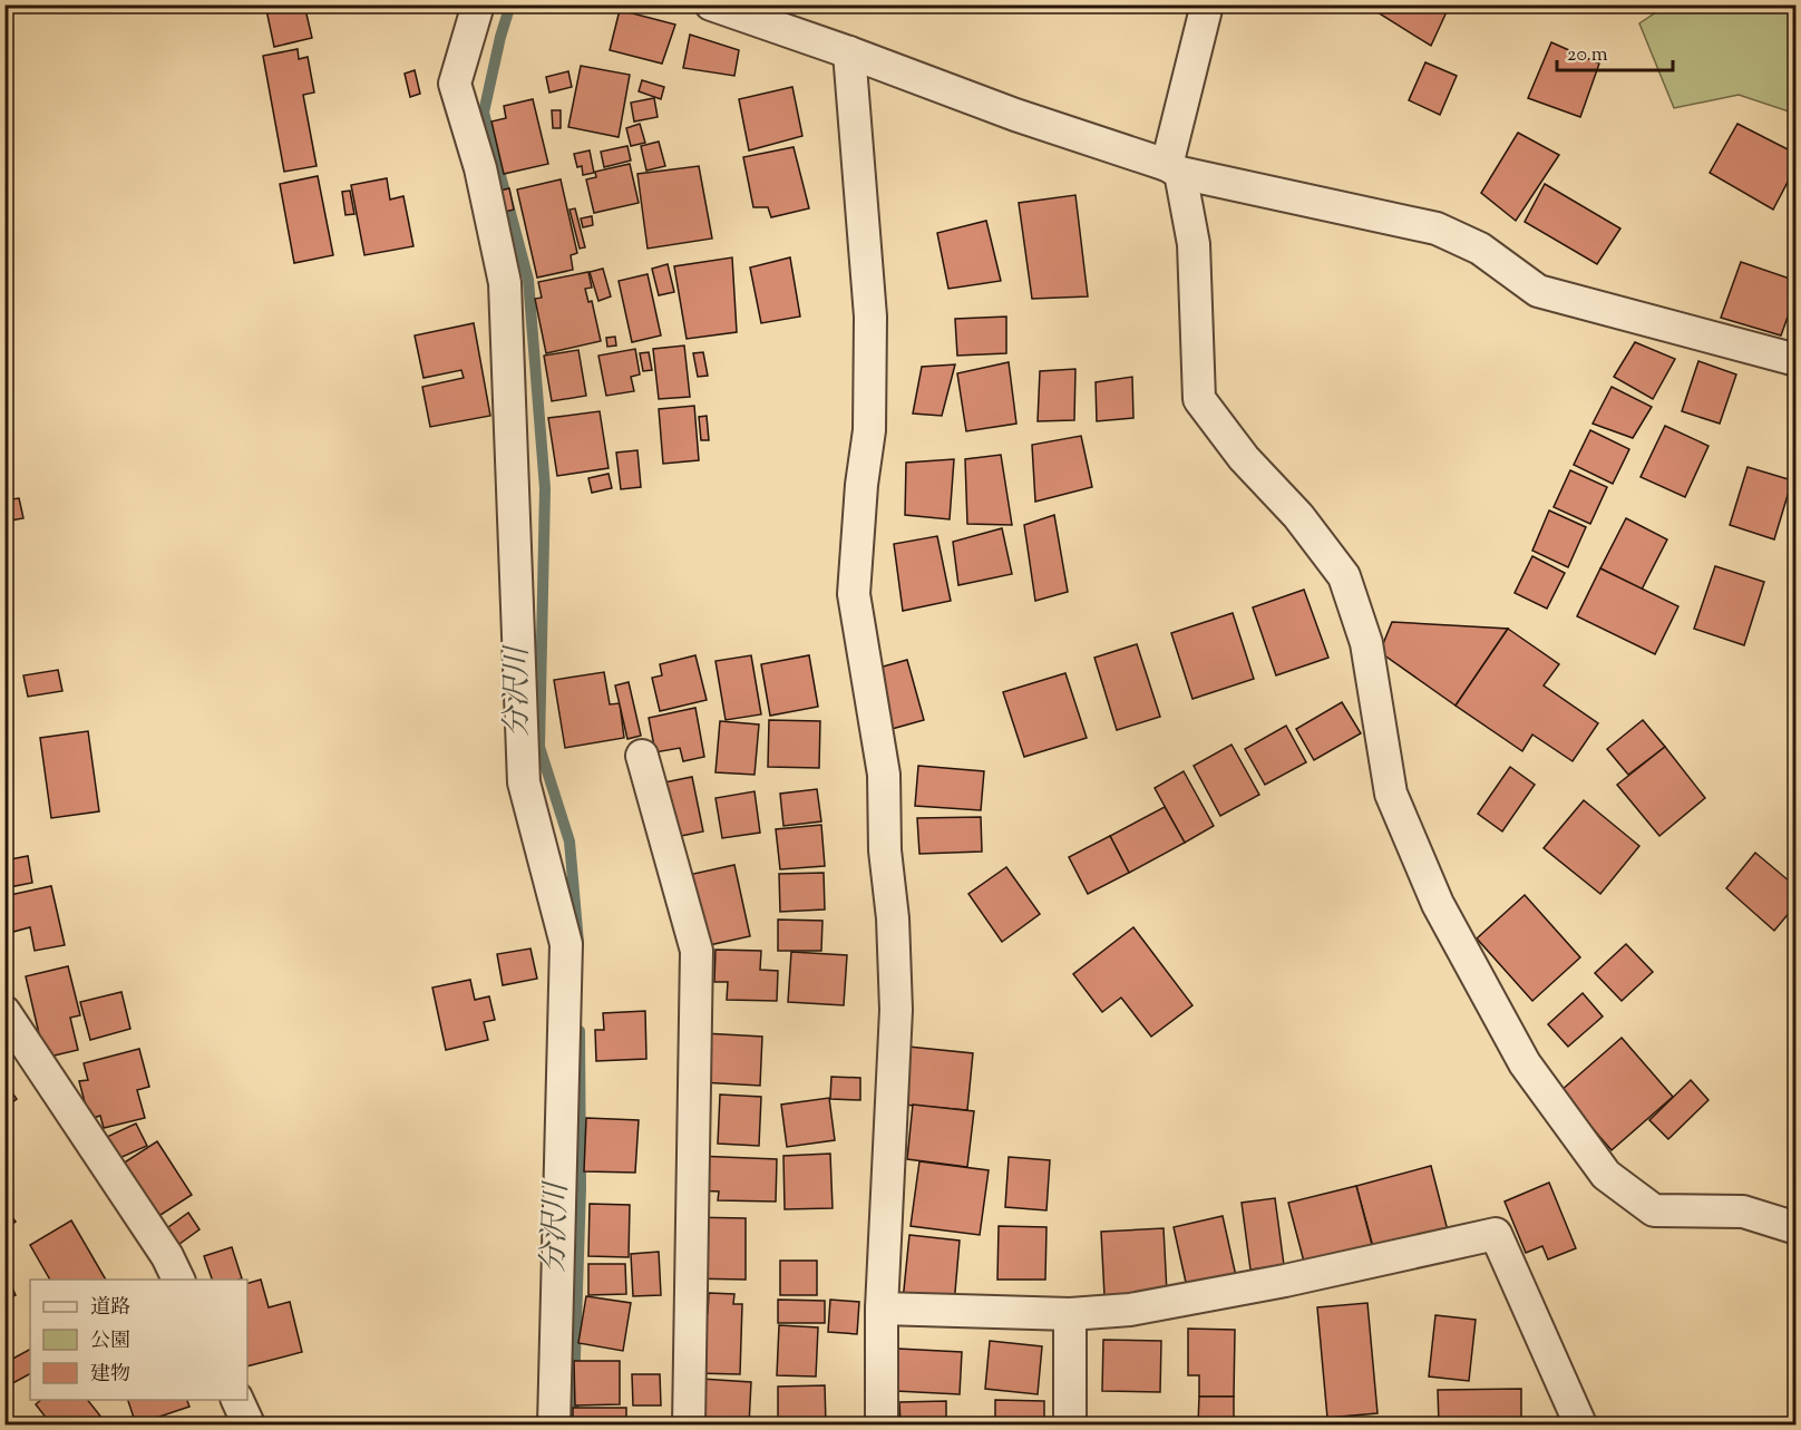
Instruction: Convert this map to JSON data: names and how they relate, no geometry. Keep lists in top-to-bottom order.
{
  "water": ["分沢川"],
  "legend": ["道路", "公園", "建物"],
  "scale_bar": "20 m"
}
